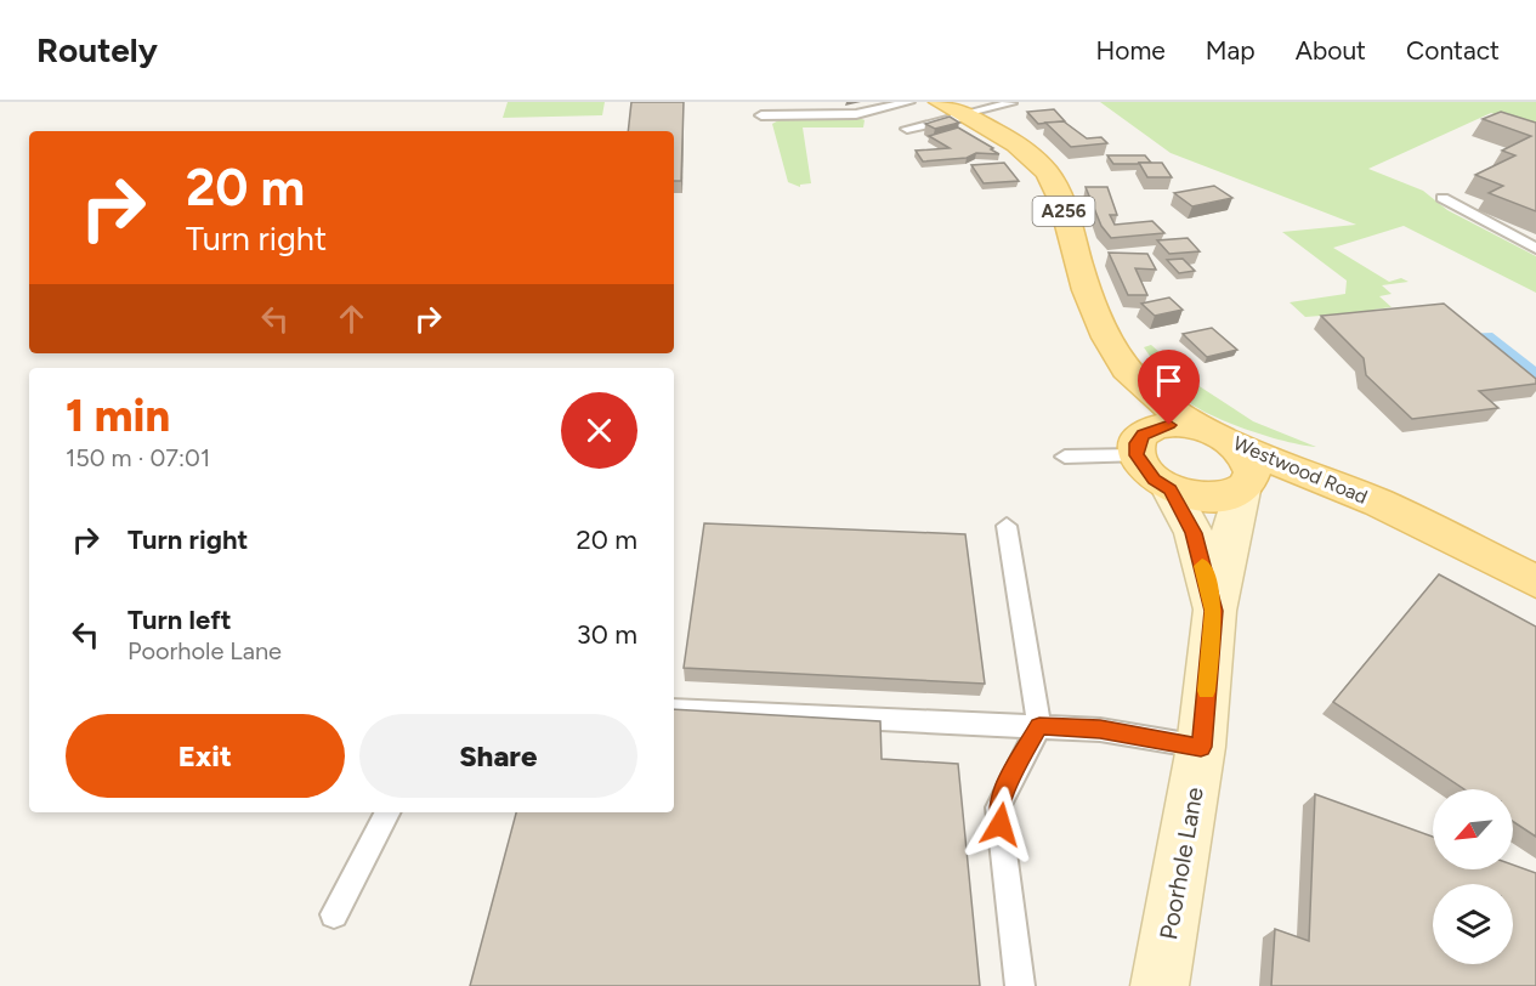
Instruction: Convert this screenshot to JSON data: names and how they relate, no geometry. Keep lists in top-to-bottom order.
{
  "streets": {
    "main road": ["A256", "Westwood Road"],
    "street": ["Poorhole Lane"]
  },
  "crossings": [
    ["Westwood Road", "Poorhole Lane"]
  ],
  "north": "bottom left",
  "page": {
    "header": "Routely",
    "nav": [
      "Home",
      "Map",
      "About",
      "Contact"
    ],
    "turn": ["20 m", "Turn right"],
    "heading": ["1 min", "150 m · 07:01"],
    "list": [
      {
        "name": "Turn right",
        "value": "20 m"
      },
      {
        "name": "Turn left",
        "note": "Poorhole Lane",
        "value": "30 m"
      }
    ],
    "buttons": ["Exit", "Share"]
  }
}
